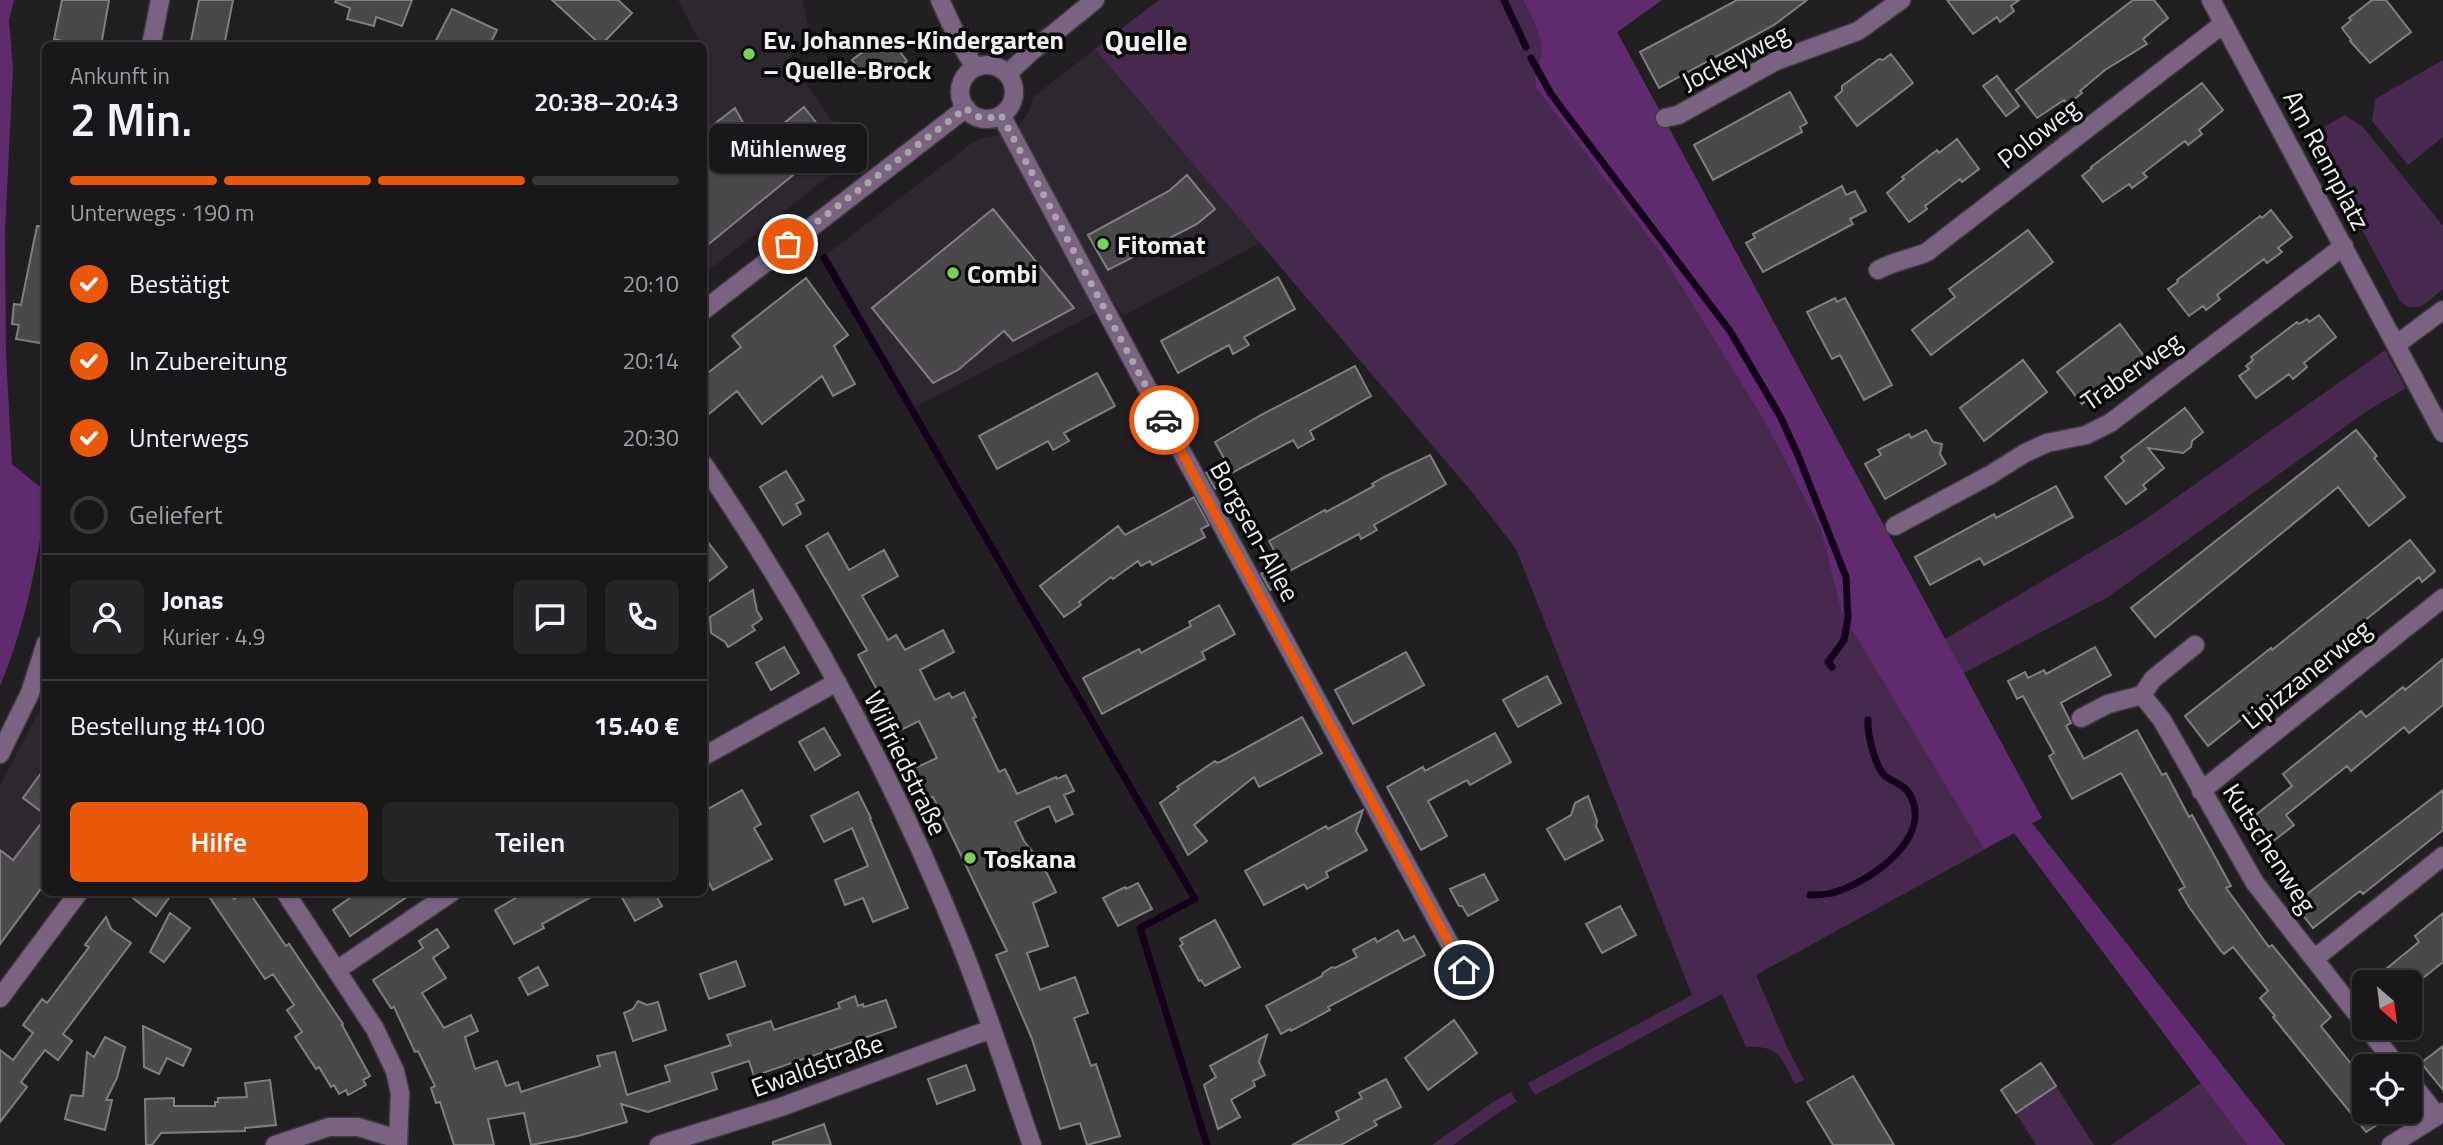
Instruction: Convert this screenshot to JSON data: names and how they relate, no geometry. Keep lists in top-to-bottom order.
{
  "streets": {
    "street": [
      "Jockeyweg",
      "Poloweg",
      "Am Rennplatz",
      "Traberweg",
      "Borgsen-Allee",
      "Lipizzanerweg",
      "Wilfriedstraße",
      "Kutschenweg",
      "Ewaldstraße"
    ]
  },
  "crossings": [
    ["Poloweg", "Am Rennplatz"],
    ["Am Rennplatz", "Traberweg"],
    ["Lipizzanerweg", "Kutschenweg"],
    ["Wilfriedstraße", "Ewaldstraße"]
  ],
  "districts": ["Quelle"],
  "places": [
    "Ev. Johannes-Kindergarten – Quelle-Brock",
    "Mühlenweg",
    "Fitomat",
    "Combi",
    "Toskana"
  ],
  "north": "bottom right",
  "page": {
    "heading": ["2 Min.", "Ankunft in", "20:38–20:43"],
    "panel": [
      "Jonas",
      "Kurier · 4.9",
      "Bestellung #4100",
      "15.40 €"
    ],
    "bubble": "Mühlenweg",
    "bar": "Unterwegs · 190 m",
    "list": [
      ["Bestätigt", "20:10"],
      ["In Zubereitung", "20:14"],
      ["Unterwegs", "20:30"],
      "Geliefert"
    ],
    "buttons": ["Hilfe", "Teilen"]
  }
}
